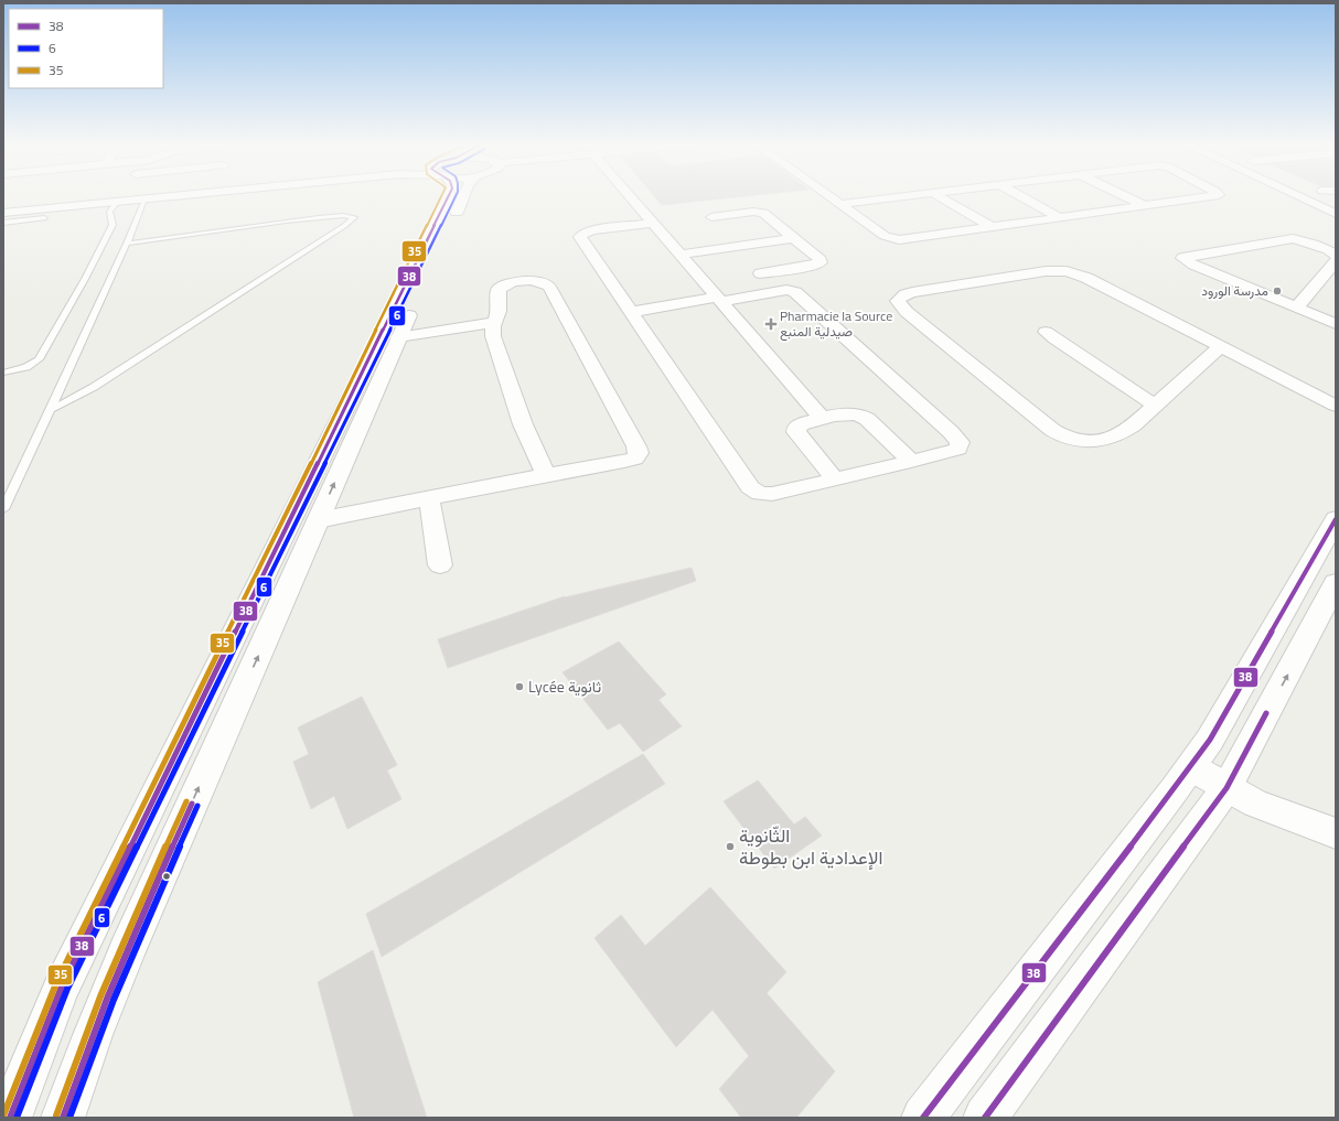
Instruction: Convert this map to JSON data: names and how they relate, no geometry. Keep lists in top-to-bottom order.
{
  "places": {
    "other": ["مدرسة الورود", "Lycée ثانوية", "الثّانوية الإعدادية ابن بطوطة"],
    "health": ["Pharmacie la Source صيدلية المنبع"]
  },
  "lines": ["transit line 38", "transit line 6", "transit line 35"],
  "legend": ["38", "6", "35"]
}
